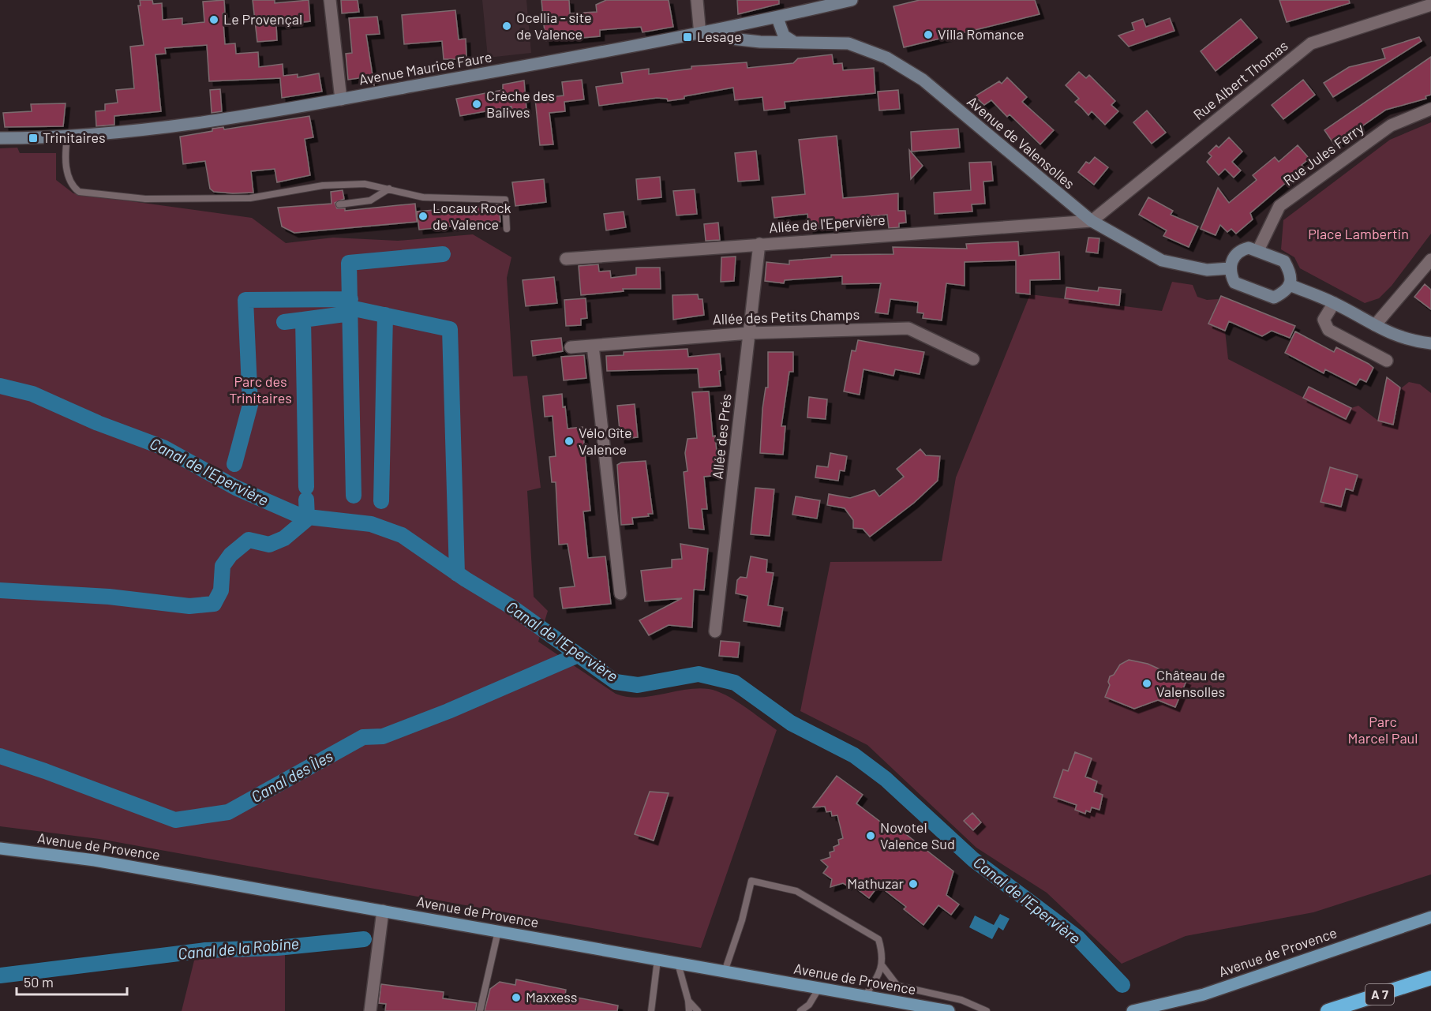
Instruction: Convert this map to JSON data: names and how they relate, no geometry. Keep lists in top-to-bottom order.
{
  "streets": {
    "highway": ["A 7"],
    "main road": ["Avenue de Provence"],
    "street": [
      "Avenue Maurice Faure",
      "Rue Albert Thomas",
      "Avenue de Valensolles",
      "Rue Jules Ferry",
      "Allée de l'Epervière",
      "Allée des Petits Champs",
      "Allée des Prés"
    ]
  },
  "crossings": [
    ["Avenue Maurice Faure", "Avenue de Valensolles"],
    ["Rue Albert Thomas", "Avenue de Valensolles"],
    ["Rue Albert Thomas", "Allée de l'Epervière"],
    ["Avenue de Valensolles", "Rue Jules Ferry"],
    ["Avenue de Valensolles", "Allée de l'Epervière"],
    ["Allée de l'Epervière", "Allée des Prés"],
    ["Allée des Petits Champs", "Allée des Prés"]
  ],
  "water": ["Canal de l'Epervière", "Canal des Îles", "Canal de la Robine"],
  "parks": ["Place Lambertin", "Parc des Trinitaires", "Parc Marcel Paul"],
  "places": {
    "other": [
      "Le Provençal",
      "Ocellia - site de Valence",
      "Villa Romance",
      "Crèche des Balives",
      "Locaux Rock de Valence",
      "Vélo Gîte Valence",
      "Château de Valensolles",
      "Novotel Valence Sud",
      "Mathuzar",
      "Maxxess"
    ],
    "transit": ["Lesage", "Trinitaires"]
  },
  "scale_bar": "50 m"
}
